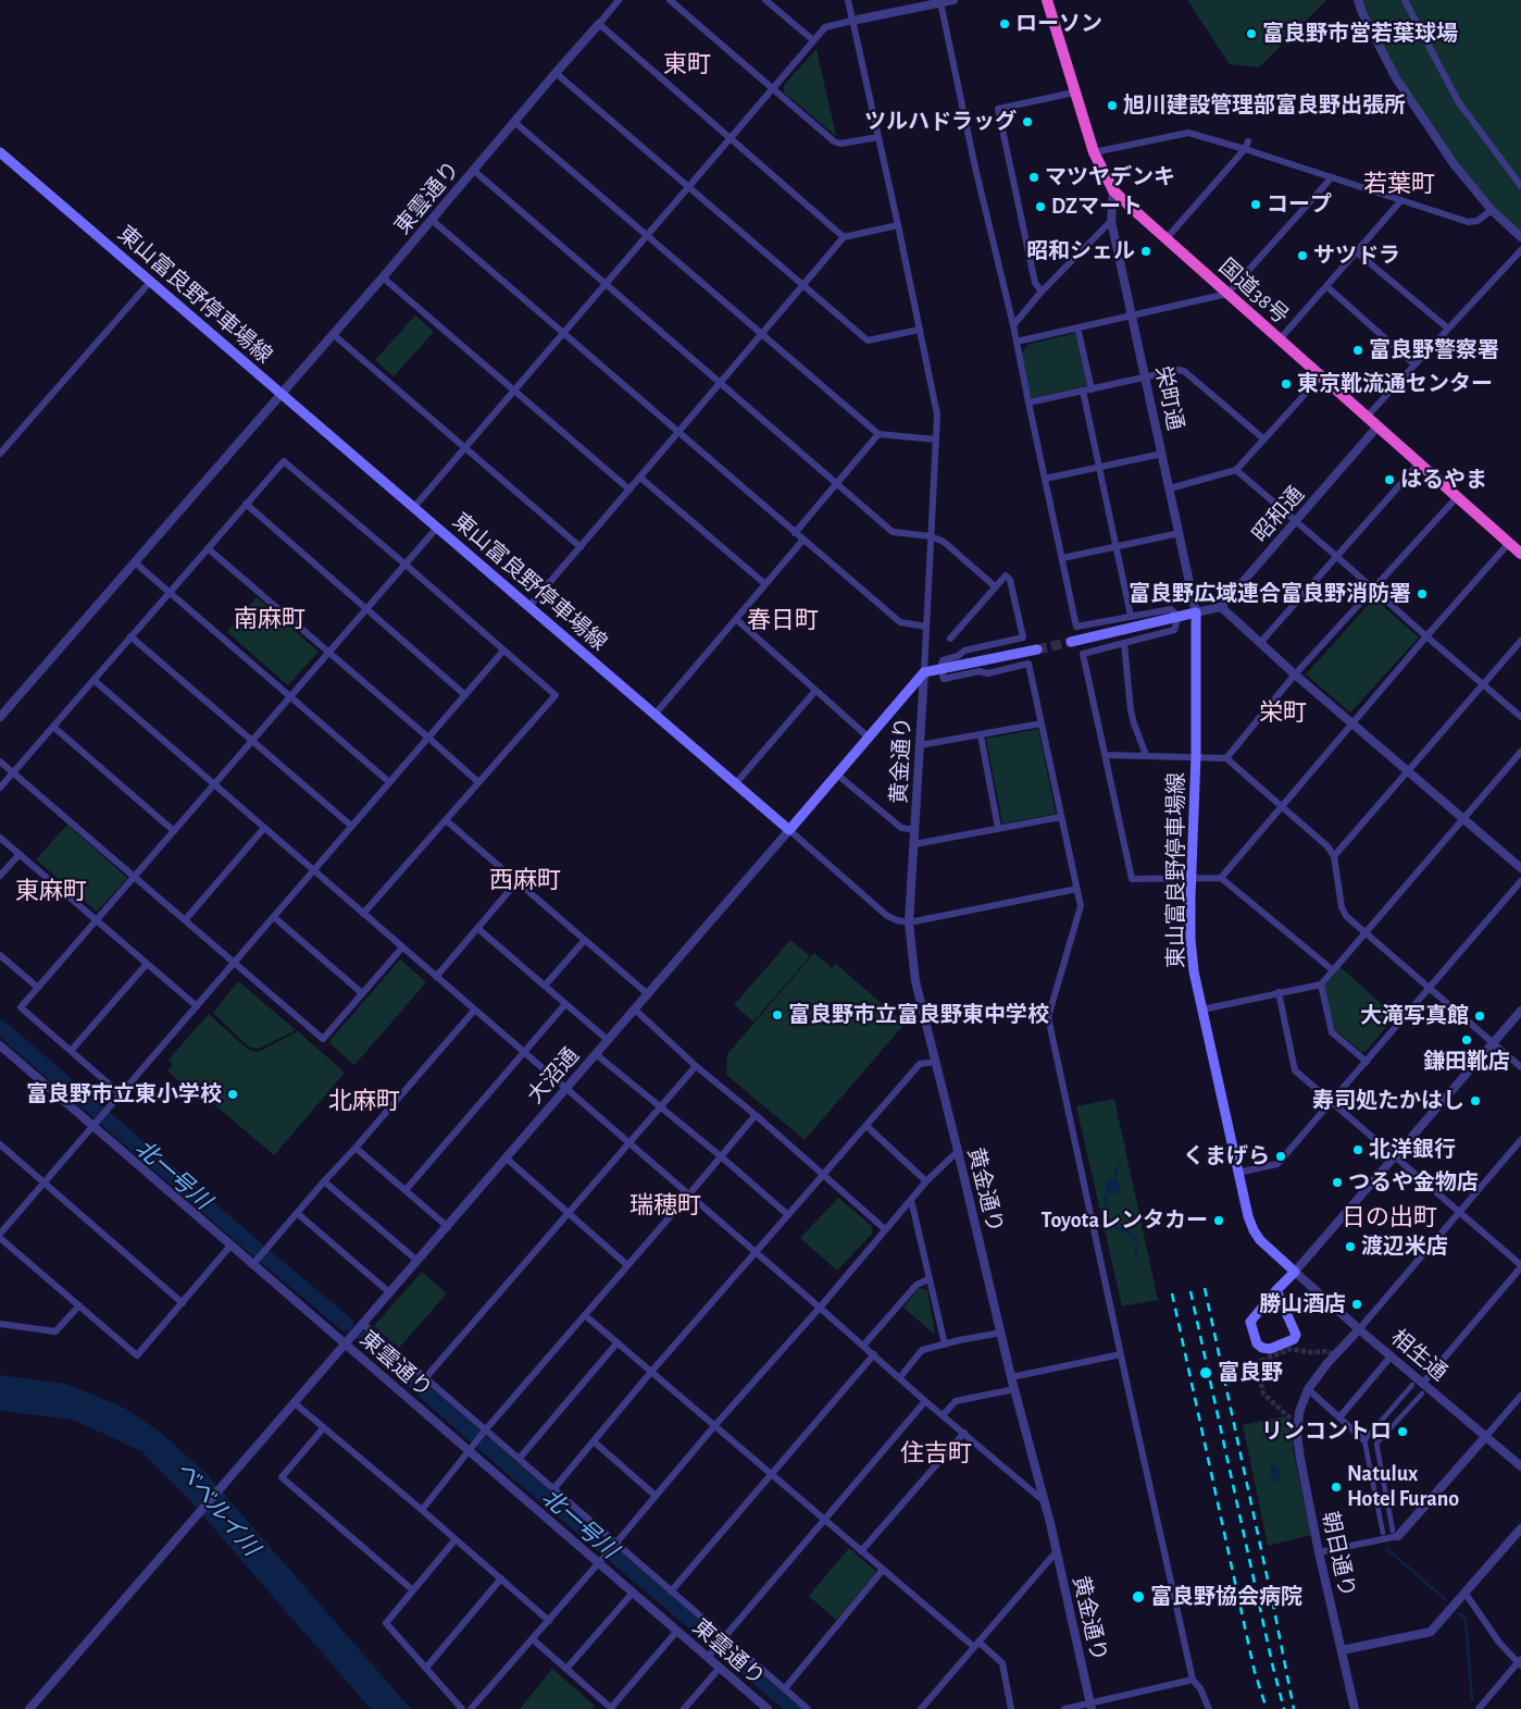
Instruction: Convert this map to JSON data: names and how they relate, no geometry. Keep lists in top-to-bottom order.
{
  "streets": {
    "highway": ["国道38号"],
    "main road": ["東山富良野停車場線"],
    "street": [
      "東雲通り",
      "栄町通",
      "昭和通",
      "黄金通り",
      "大沼通",
      "相生通",
      "朝日通り"
    ]
  },
  "crossings": [
    ["東雲通り", "東山富良野停車場線"],
    ["東雲通り", "大沼通"],
    ["国道38号", "栄町通"],
    ["国道38号", "昭和通"],
    ["東山富良野停車場線", "栄町通"],
    ["東山富良野停車場線", "大沼通"],
    ["東山富良野停車場線", "相生通"],
    ["相生通", "朝日通り"]
  ],
  "districts": [
    "東町",
    "若葉町",
    "南麻町",
    "春日町",
    "栄町",
    "西麻町",
    "東麻町",
    "北麻町",
    "瑞穂町",
    "日の出町",
    "住吉町"
  ],
  "water": ["北一号川", "ベベルイ川"],
  "places": [
    "ローソン",
    "富良野市営若葉球場",
    "旭川建設管理部富良野出張所",
    "ツルハドラッグ",
    "マツヤデンキ",
    "コープ",
    "DZマート",
    "昭和シェル",
    "サツドラ",
    "富良野警察署",
    "東京靴流通センター",
    "はるやま",
    "富良野広域連合富良野消防署",
    "富良野市立富良野東中学校",
    "大滝写真館",
    "鎌田靴店",
    "富良野市立東小学校",
    "寿司処たかはし",
    "北洋銀行",
    "くまげら",
    "つるや金物店",
    "Toyotaレンタカー",
    "渡辺米店",
    "勝山酒店",
    "富良野",
    "リンコントロ",
    "Natulux Hotel Furano",
    "富良野協会病院"
  ]
}
